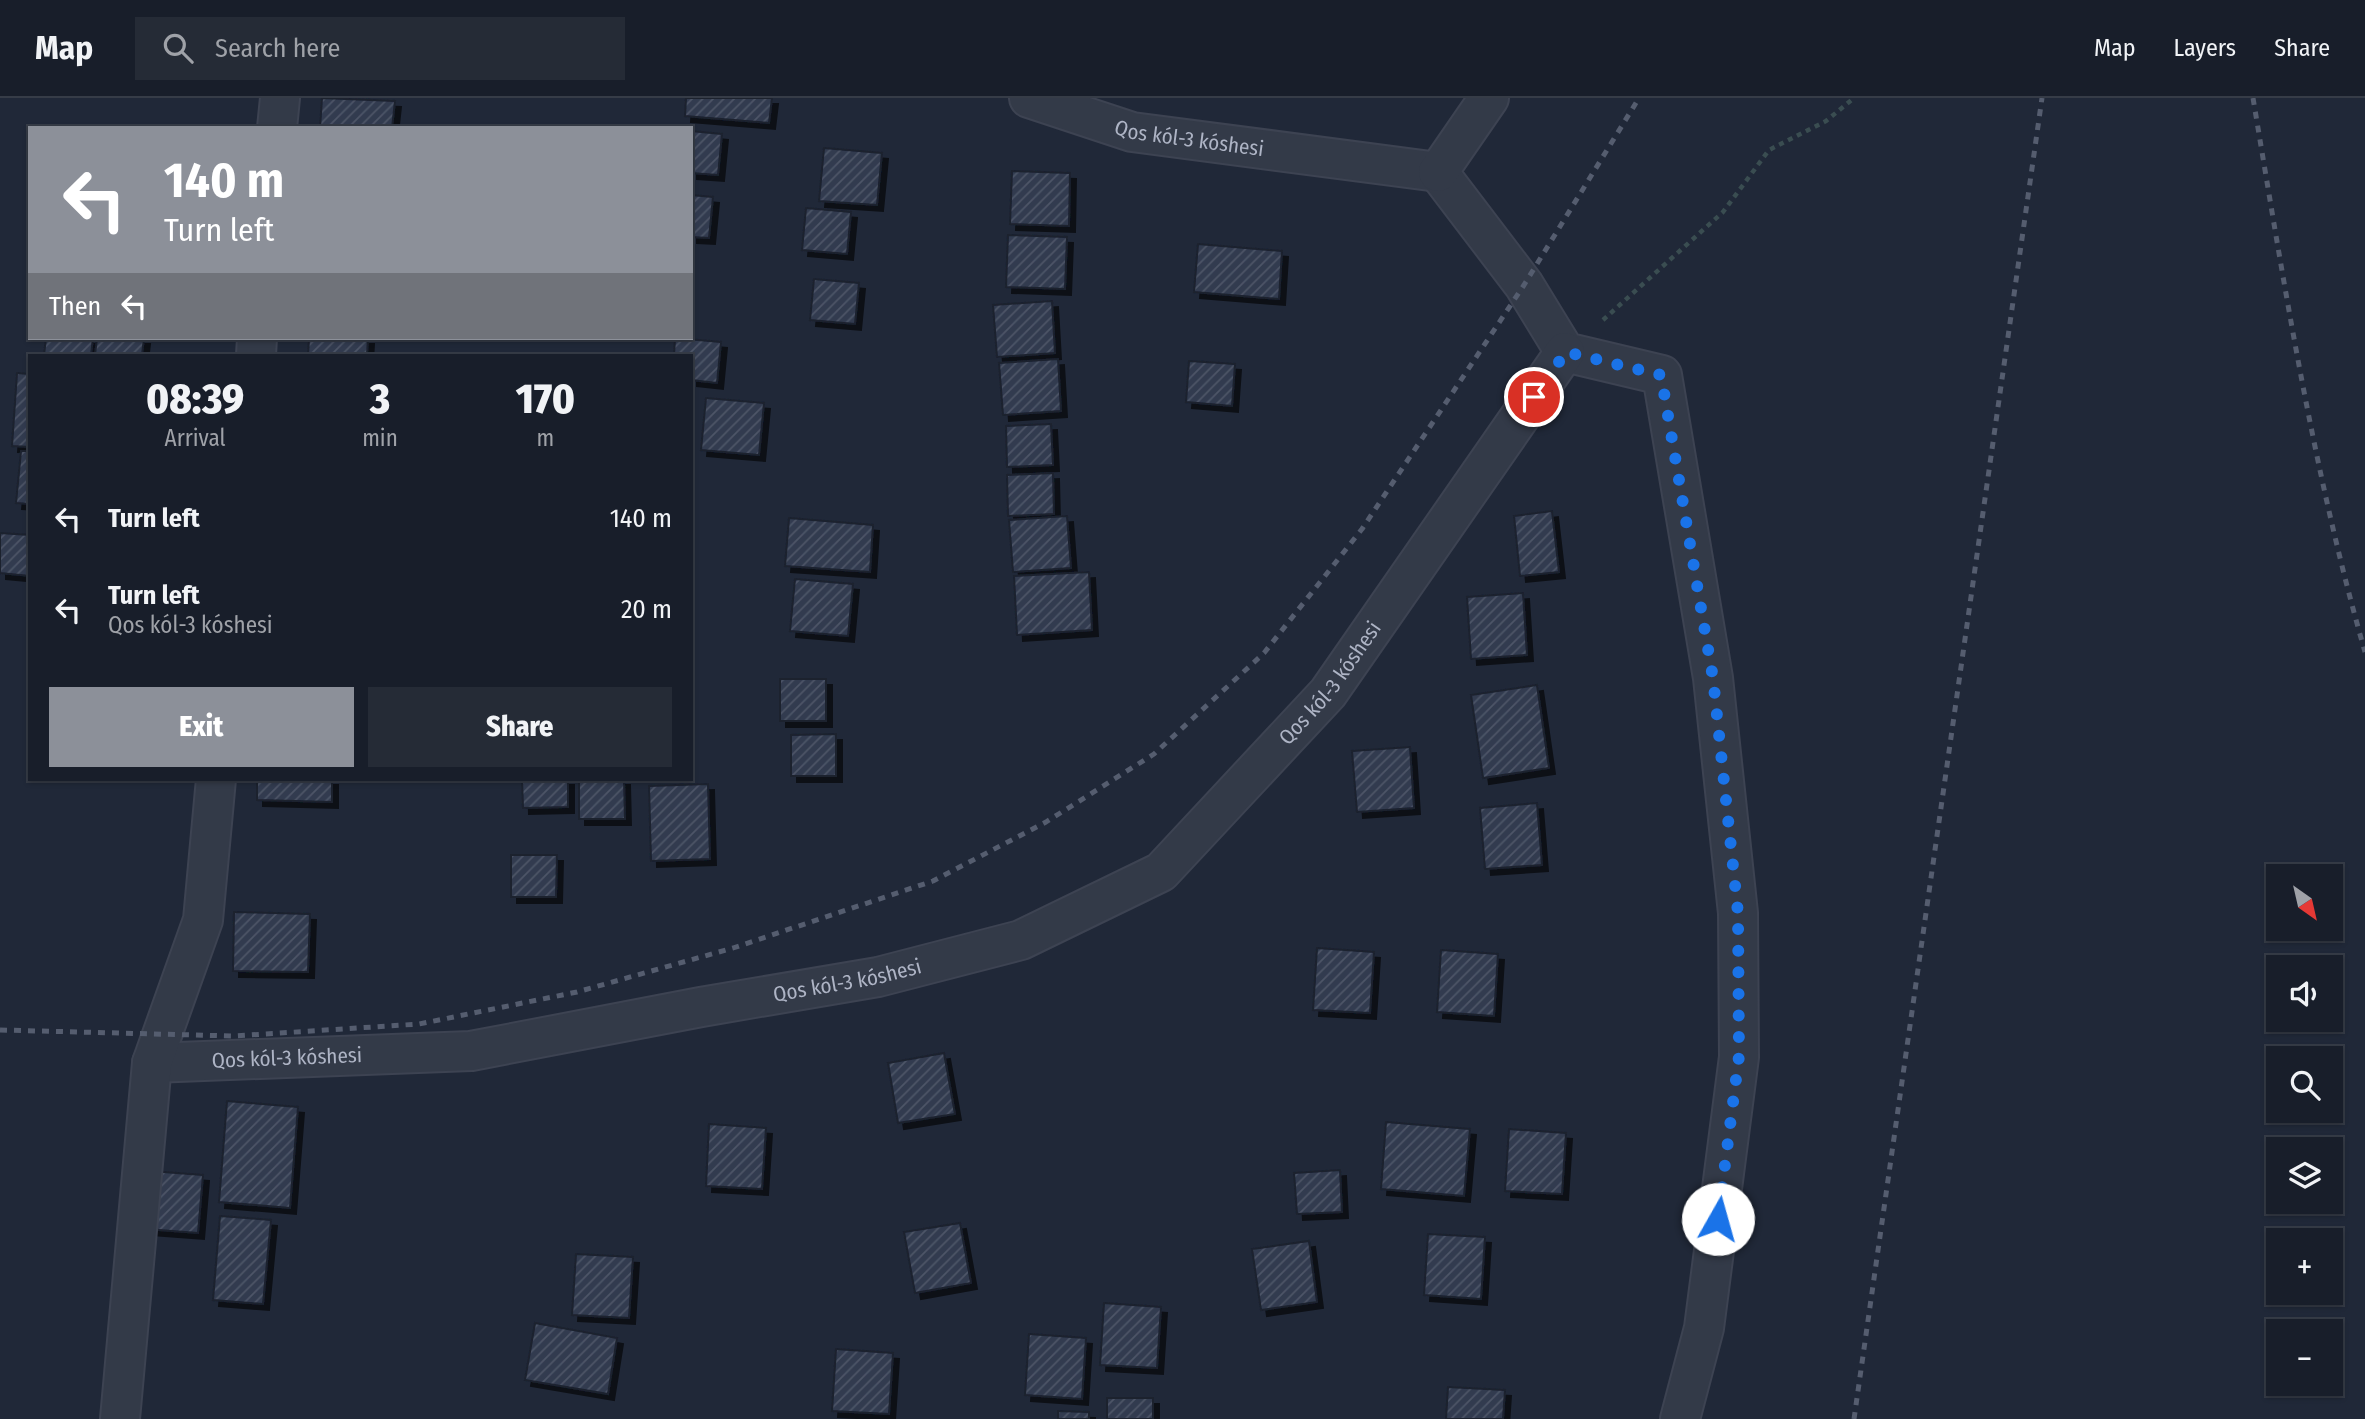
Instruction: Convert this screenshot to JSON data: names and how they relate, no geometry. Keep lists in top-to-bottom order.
{
  "streets": {
    "street": ["Qos kól-3 kóshesi"]
  },
  "north": "bottom right",
  "page": {
    "header": "Map",
    "search": "Search here",
    "nav": ["Map", "Layers", "Share"],
    "turn": ["140 m", "Turn left"],
    "then": "Then",
    "eta": [
      "08:39",
      "Arrival",
      "3",
      "min",
      "170",
      "m"
    ],
    "list": [
      {
        "name": "Turn left",
        "value": "140 m"
      },
      {
        "name": "Turn left",
        "note": "Qos kól-3 kóshesi",
        "value": "20 m"
      }
    ],
    "buttons": ["Exit", "Share"],
    "map_buttons": ["+", "−"]
  }
}
